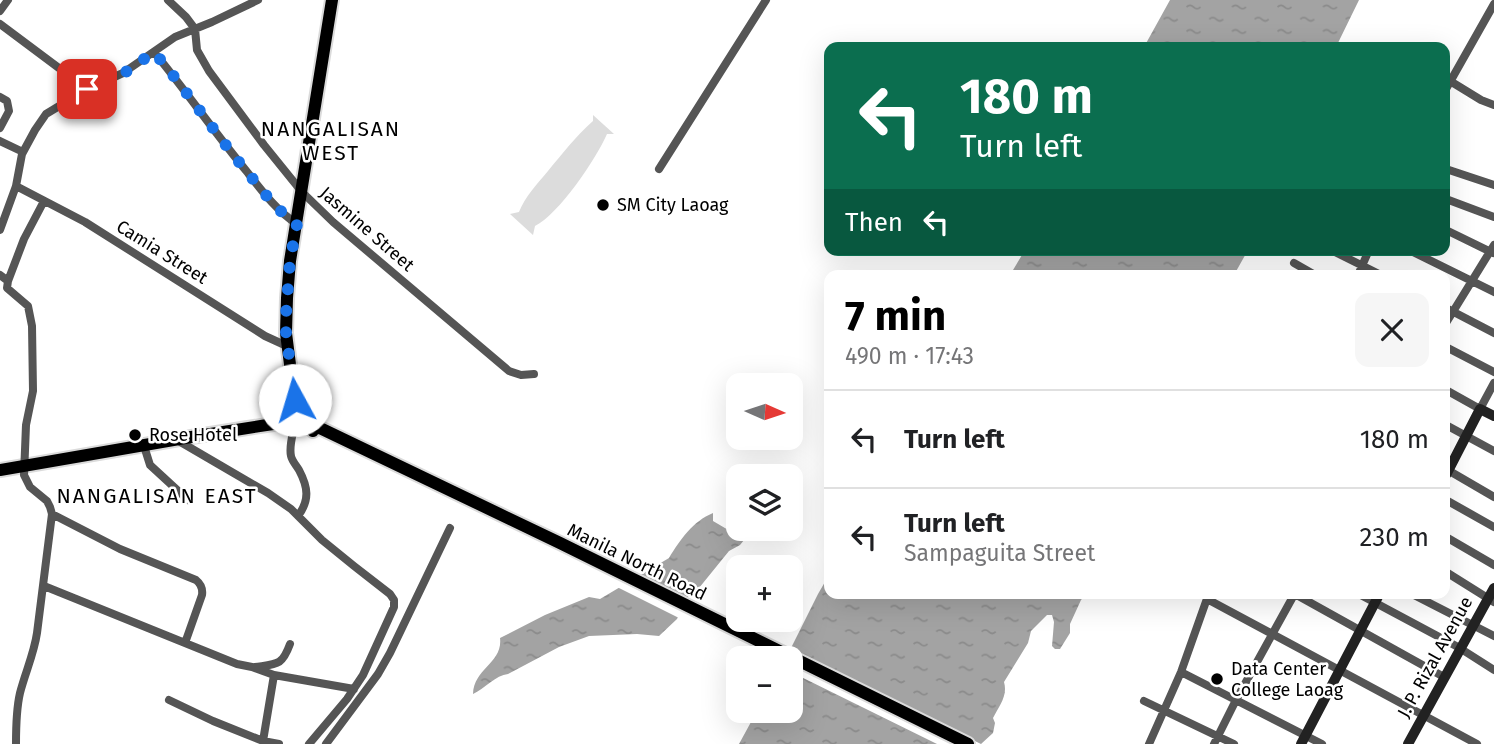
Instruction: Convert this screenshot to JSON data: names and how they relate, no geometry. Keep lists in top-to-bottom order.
{
  "streets": {
    "main road": ["Manila North Road", "J. P. Rizal Avenue"],
    "street": ["Jasmine Street", "Camia Street"]
  },
  "districts": ["NANGALISAN WEST", "NANGALISAN EAST"],
  "places": ["SM City Laoag", "Rose Hotel", "Data Center College Laoag"],
  "north": "right",
  "page": {
    "turn": ["180 m", "Turn left"],
    "then": "Then",
    "heading": ["7 min", "490 m · 17:43"],
    "map_buttons": ["+", "−"],
    "list": [
      {
        "name": "Turn left",
        "value": "180 m"
      },
      {
        "name": "Turn left",
        "note": "Sampaguita Street",
        "value": "230 m"
      }
    ]
  }
}
